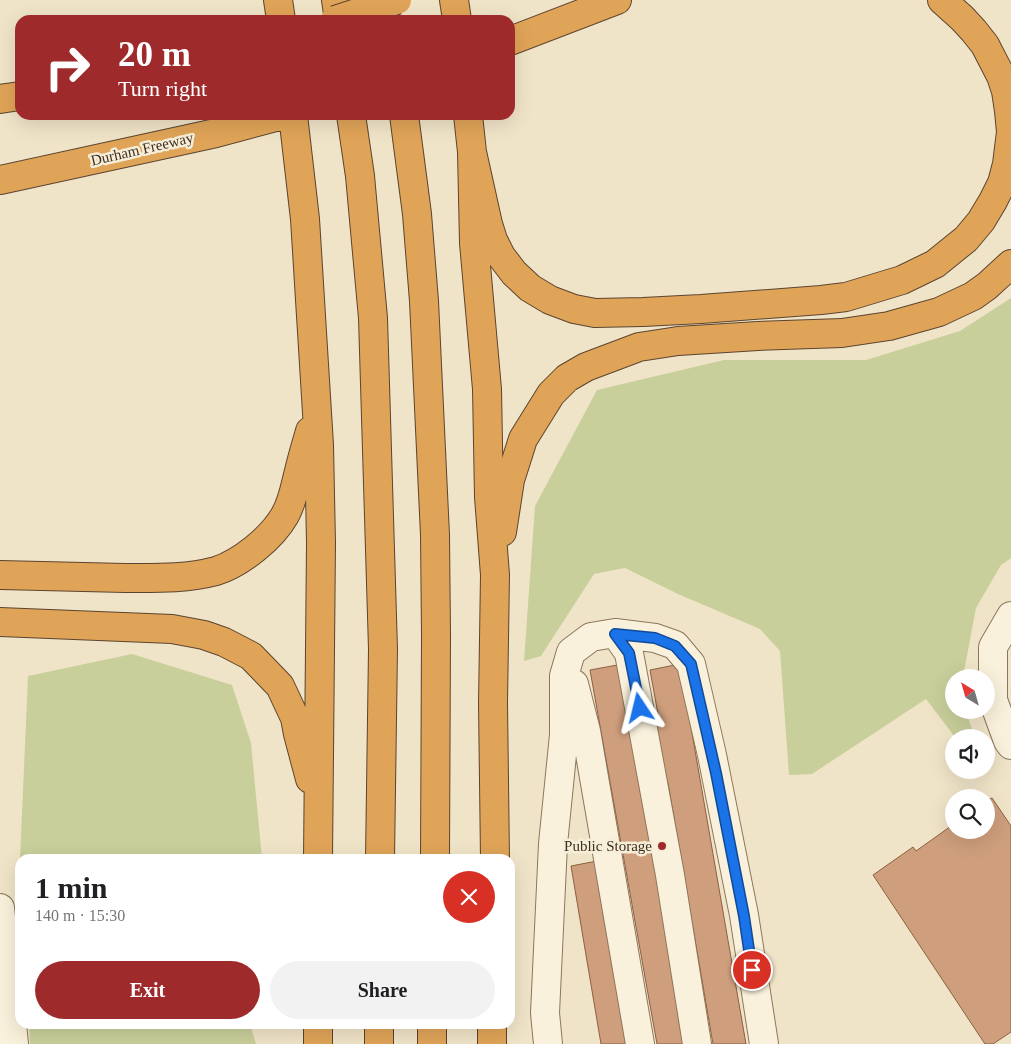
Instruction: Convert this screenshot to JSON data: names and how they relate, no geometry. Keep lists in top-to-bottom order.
{
  "streets": {
    "highway": ["Durham Freeway"]
  },
  "places": ["Public Storage"],
  "north": "top left",
  "page": {
    "turn": ["20 m", "Turn right"],
    "heading": ["1 min", "140 m · 15:30"],
    "buttons": ["Exit", "Share"]
  }
}
